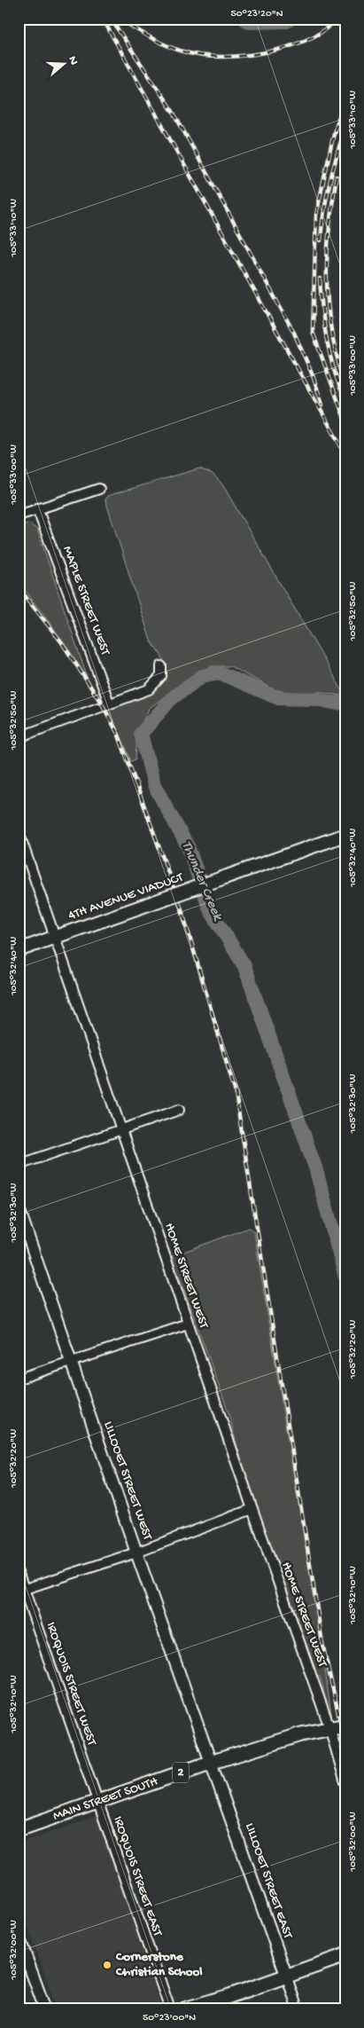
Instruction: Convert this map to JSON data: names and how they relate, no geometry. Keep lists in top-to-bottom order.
{
  "streets": {
    "main road": ["4TH AVENUE VIADUCT", "2", "MAIN STREET SOUTH"],
    "street": [
      "MAPLE STREET WEST",
      "HOME STREET WEST",
      "LILLOOET STREET WEST",
      "IROQUOIS STREET WEST",
      "IROQUOIS STREET EAST",
      "LILLOOET STREET EAST"
    ]
  },
  "crossings": [
    ["4TH AVENUE VIADUCT", "HOME STREET WEST"],
    ["HOME STREET WEST", "MAIN STREET SOUTH"],
    ["LILLOOET STREET WEST", "MAIN STREET SOUTH"],
    ["LILLOOET STREET WEST", "LILLOOET STREET EAST"],
    ["IROQUOIS STREET WEST", "MAIN STREET SOUTH"],
    ["IROQUOIS STREET WEST", "IROQUOIS STREET EAST"],
    ["MAIN STREET SOUTH", "IROQUOIS STREET EAST"],
    ["MAIN STREET SOUTH", "LILLOOET STREET EAST"]
  ],
  "water": ["Thunder Creek"],
  "places": ["Cornerstone Christian School"],
  "north": "right",
  "coordinates": [
    "50°23'20\"N",
    "105°33'10\"W",
    "105°33'00\"W",
    "105°32'50\"W",
    "105°32'40\"W",
    "105°32'30\"W",
    "105°32'20\"W",
    "105°32'10\"W",
    "105°32'00\"W",
    "50°23'00\"N"
  ]
}
